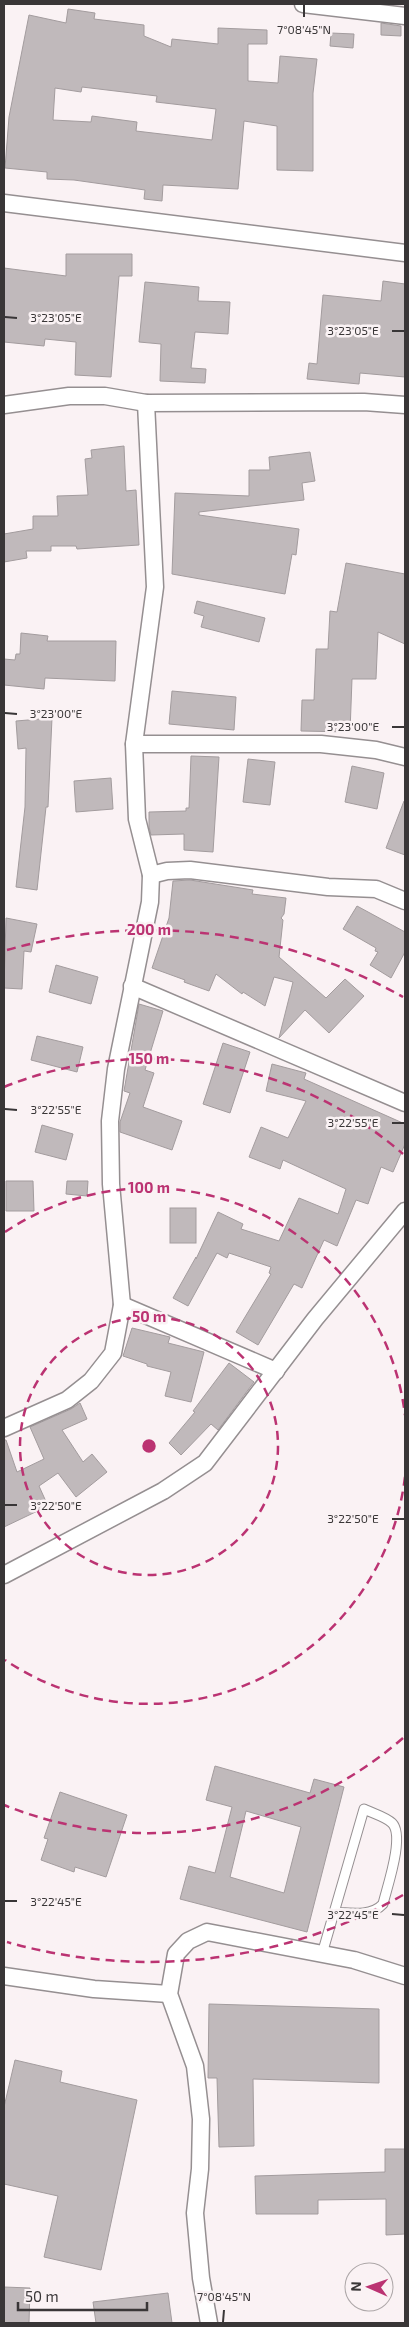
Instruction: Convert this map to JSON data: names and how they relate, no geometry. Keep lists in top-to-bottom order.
{
  "scale_bar": "50 m",
  "north": "left",
  "coordinates": [
    "7°08'45\"N",
    "3°23'05\"E",
    "3°23'00\"E",
    "3°22'55\"E",
    "3°22'50\"E",
    "3°22'45\"E"
  ],
  "rings": [
    "200 m",
    "150 m",
    "100 m",
    "50 m"
  ]
}
